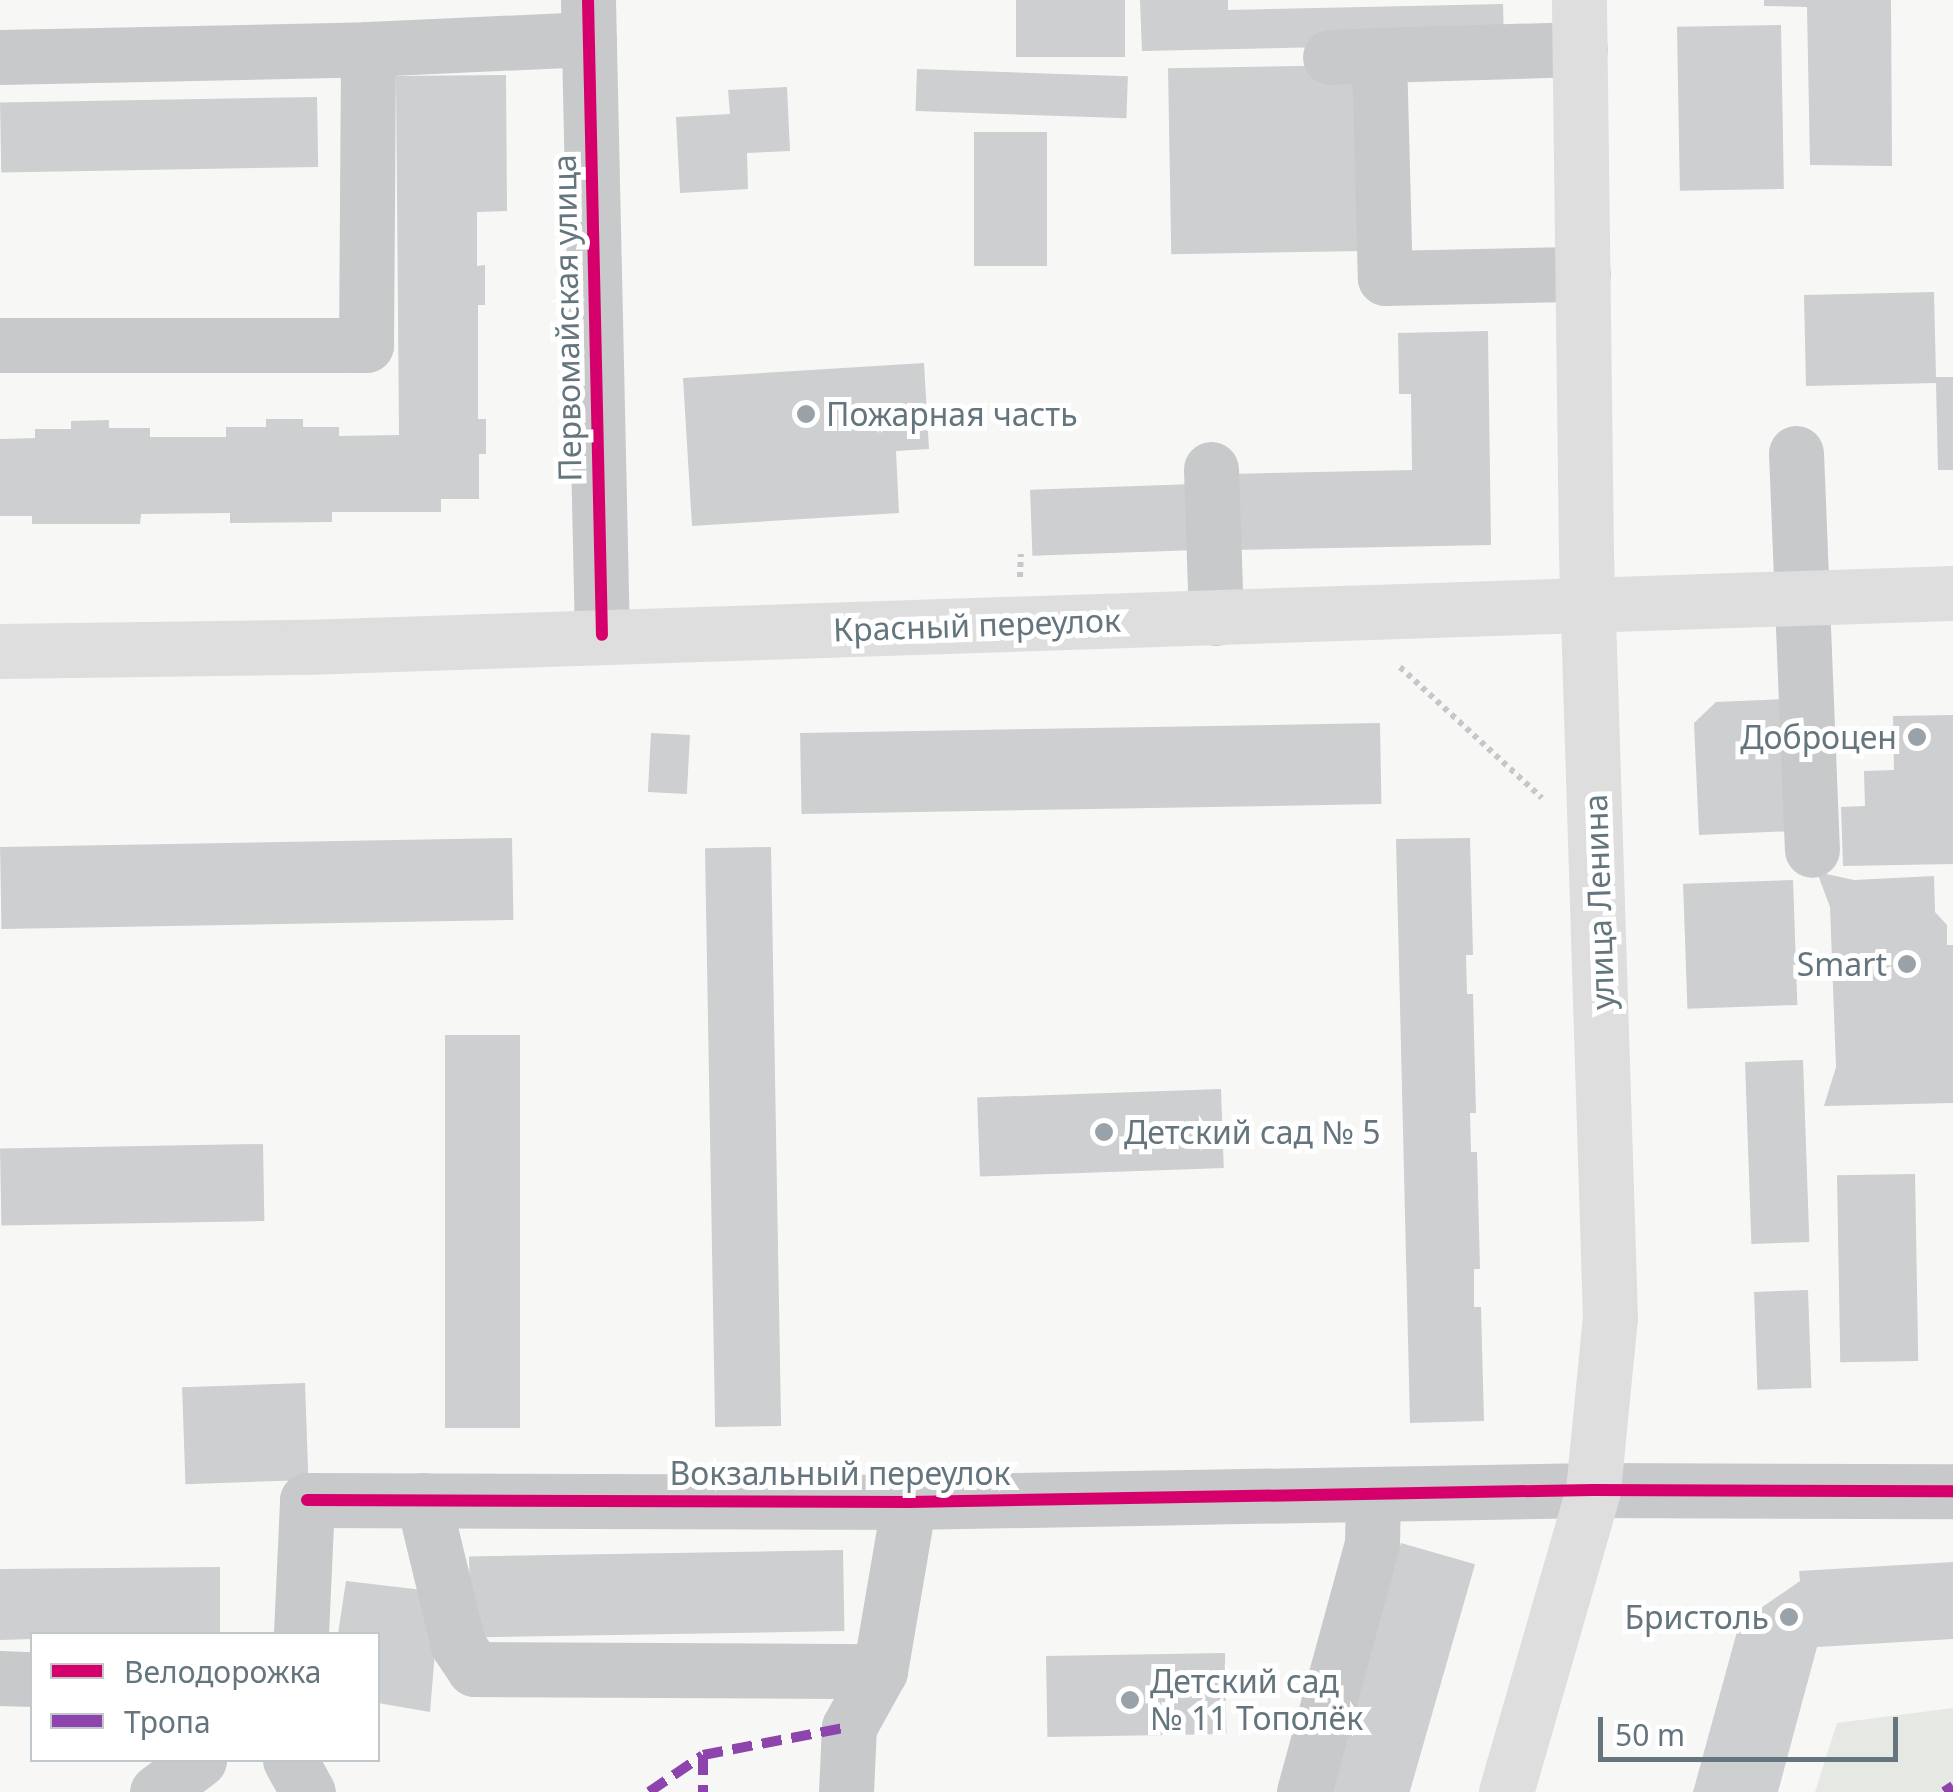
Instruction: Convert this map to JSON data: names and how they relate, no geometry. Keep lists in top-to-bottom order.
{
  "streets": {
    "main road": ["Красный переулок", "улица Ленина"],
    "street": ["Первомайская улица", "Вокзальный переулок"]
  },
  "crossings": [
    ["Первомайская улица", "Красный переулок"],
    ["Красный переулок", "улица Ленина"],
    ["улица Ленина", "Вокзальный переулок"]
  ],
  "places": [
    "Пожарная часть",
    "Доброцен",
    "Smart",
    "Детский сад № 5",
    "Бристоль",
    "Детский сад № 11 Тополёк"
  ],
  "legend": ["Велодорожка", "Тропа"],
  "scale_bar": "50 m"
}
